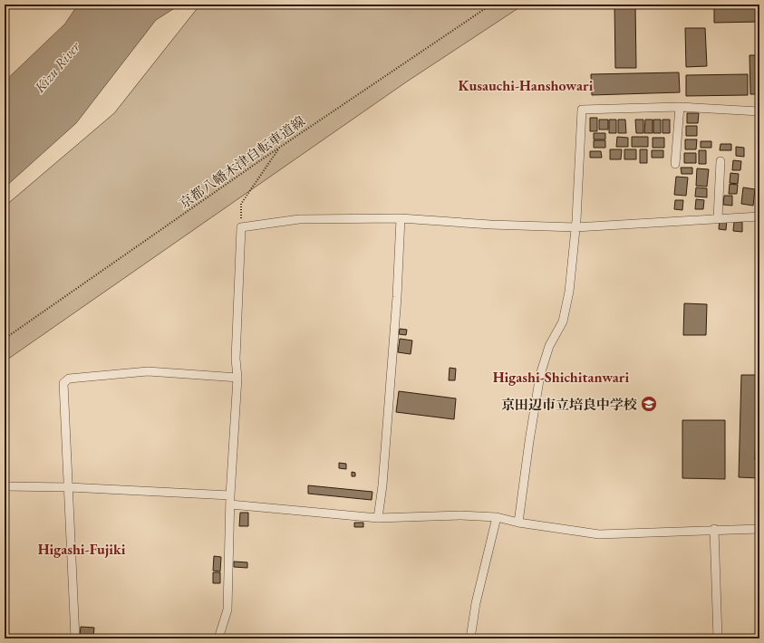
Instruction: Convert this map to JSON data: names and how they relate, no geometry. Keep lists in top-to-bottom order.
{
  "streets": {
    "path": ["京都八幡木津自転車道線"]
  },
  "districts": ["Kusauchi-Hanshowari", "Higashi-Shichitanwari", "Higashi-Fujiki"],
  "water": ["Kizu River"],
  "places": {
    "school or university": ["京田辺市立培良中学校"]
  }
}
